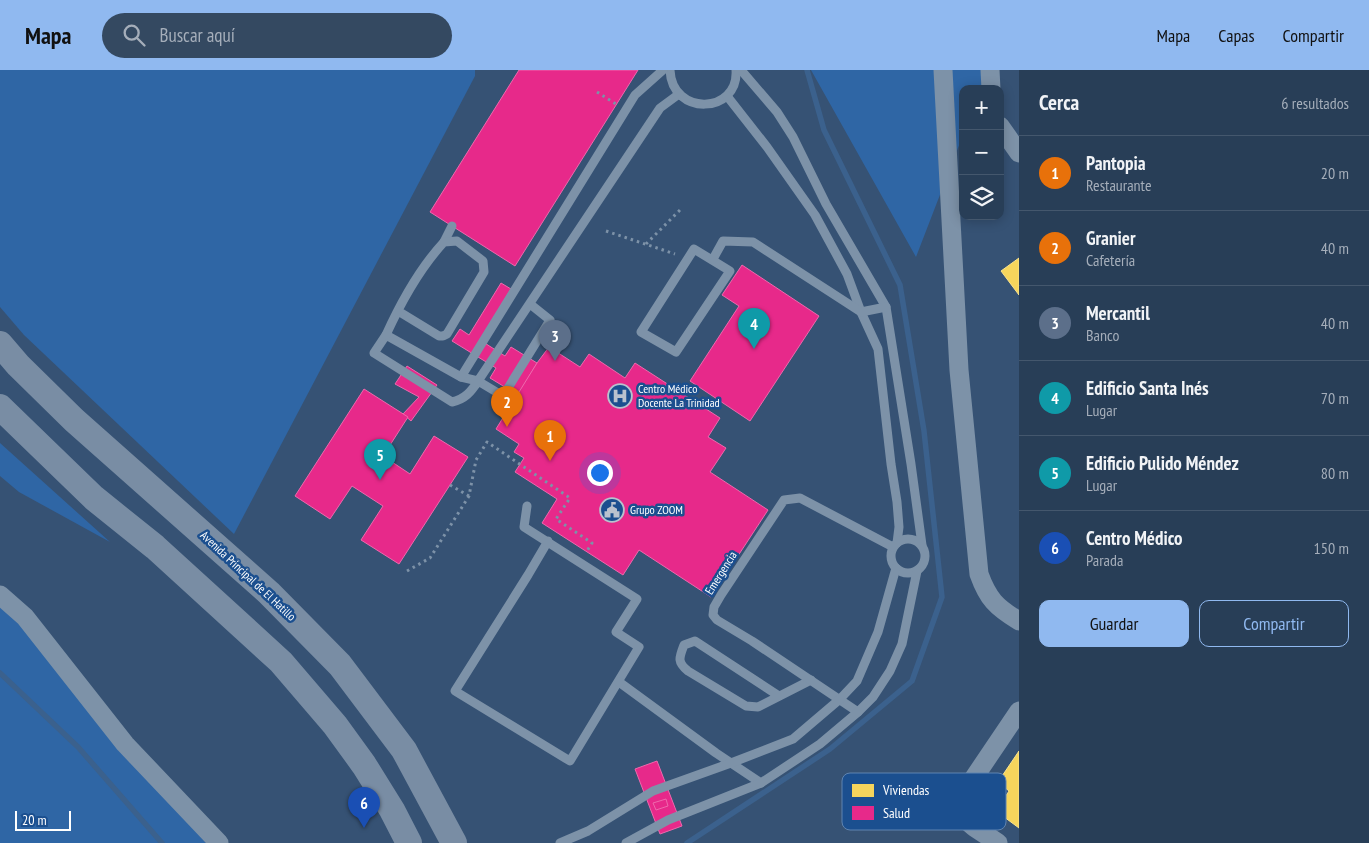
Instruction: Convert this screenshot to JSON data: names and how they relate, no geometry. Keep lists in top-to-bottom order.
{
  "streets": {
    "main road": ["Avenida Principal de El Hatillo"],
    "lane": ["Emergencia"]
  },
  "places": {
    "hospital": ["Centro Médico Docente La Trinidad"],
    "public building": ["Grupo ZOOM"]
  },
  "legend": ["Viviendas", "Salud"],
  "scale_bar": "20 m",
  "page": {
    "header": "Mapa",
    "search": "Buscar aquí",
    "nav": ["Mapa", "Capas", "Compartir"],
    "heading": ["Cerca", "6 resultados"],
    "map_buttons": ["+", "−"],
    "list": [
      {
        "mark": "1",
        "name": "Pantopia",
        "note": "Restaurante",
        "value": "20 m"
      },
      {
        "mark": "2",
        "name": "Granier",
        "note": "Cafetería",
        "value": "40 m"
      },
      {
        "mark": "3",
        "name": "Mercantil",
        "note": "Banco",
        "value": "40 m"
      },
      {
        "mark": "4",
        "name": "Edificio Santa Inés",
        "note": "Lugar",
        "value": "70 m"
      },
      {
        "mark": "5",
        "name": "Edificio Pulido Méndez",
        "note": "Lugar",
        "value": "80 m"
      },
      {
        "mark": "6",
        "name": "Centro Médico",
        "note": "Parada",
        "value": "150 m"
      }
    ],
    "pins": [
      "4",
      "3",
      "2",
      "1",
      "5",
      "6"
    ],
    "buttons": ["Guardar", "Compartir"],
    "scale": "20 m"
  }
}
